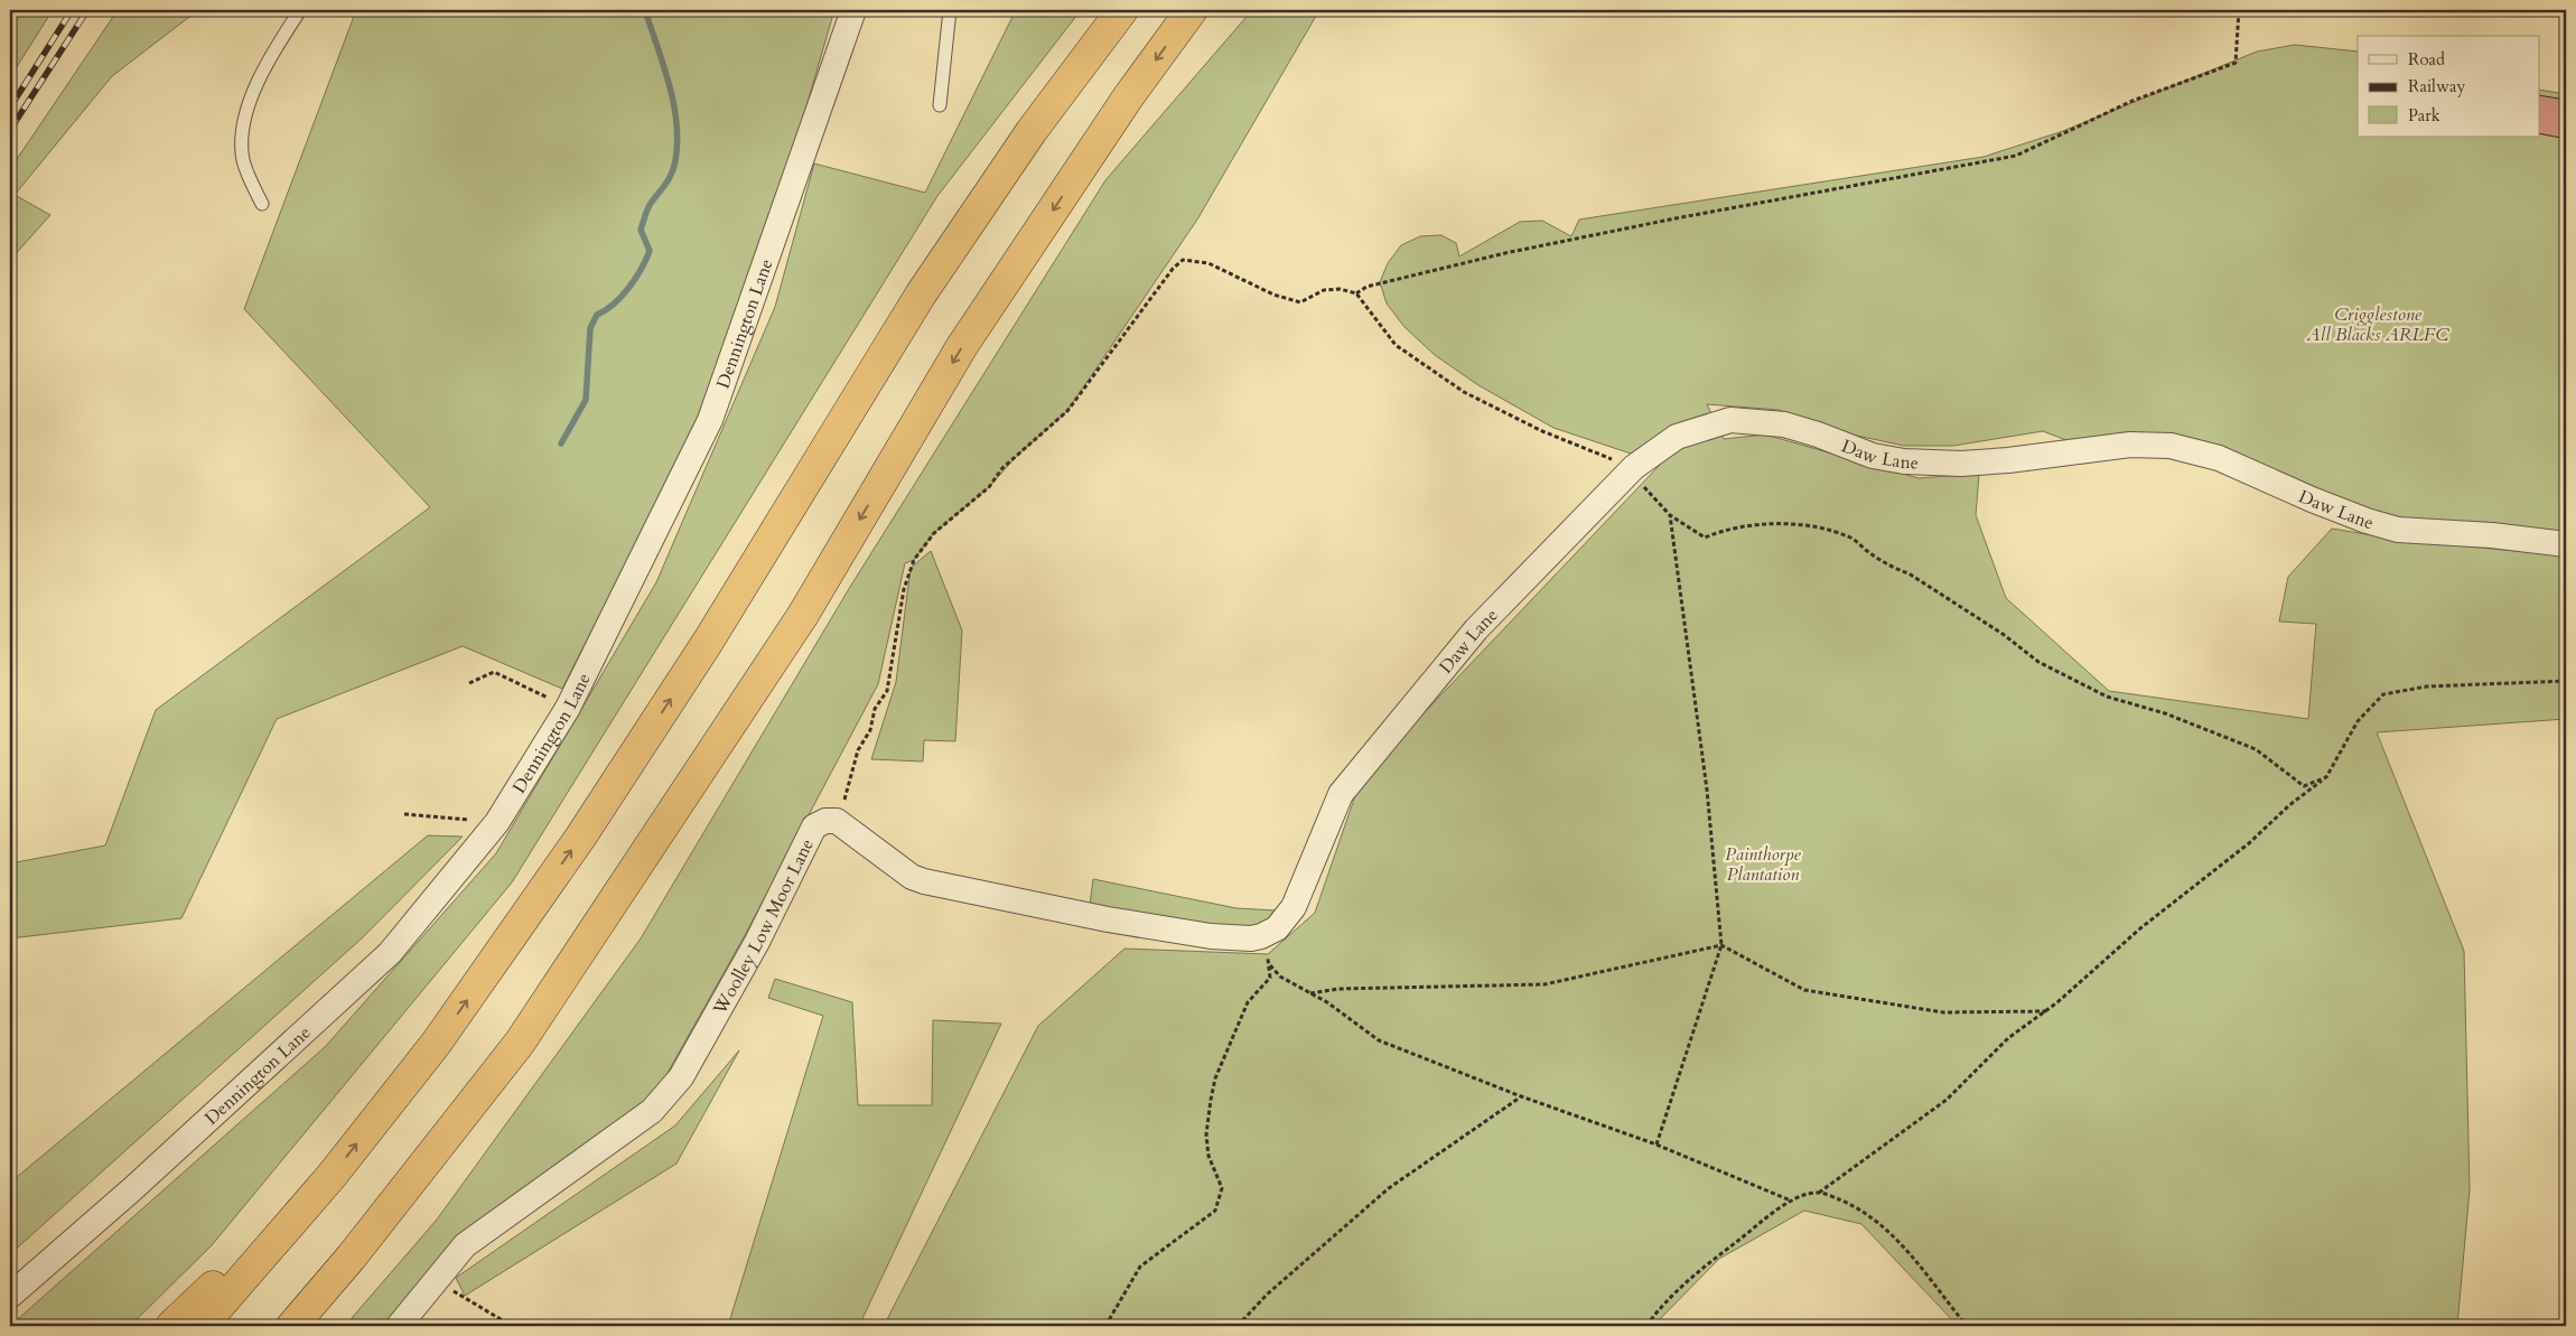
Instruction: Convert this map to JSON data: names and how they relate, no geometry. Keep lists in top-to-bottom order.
{
  "streets": {
    "street": ["Dennington Lane", "Daw Lane", "Woolley Low Moor Lane"]
  },
  "parks": ["Crigglestone All Blacks ARLFC", "Painthorpe Plantation"],
  "legend": ["Road", "Railway", "Park"]
}
